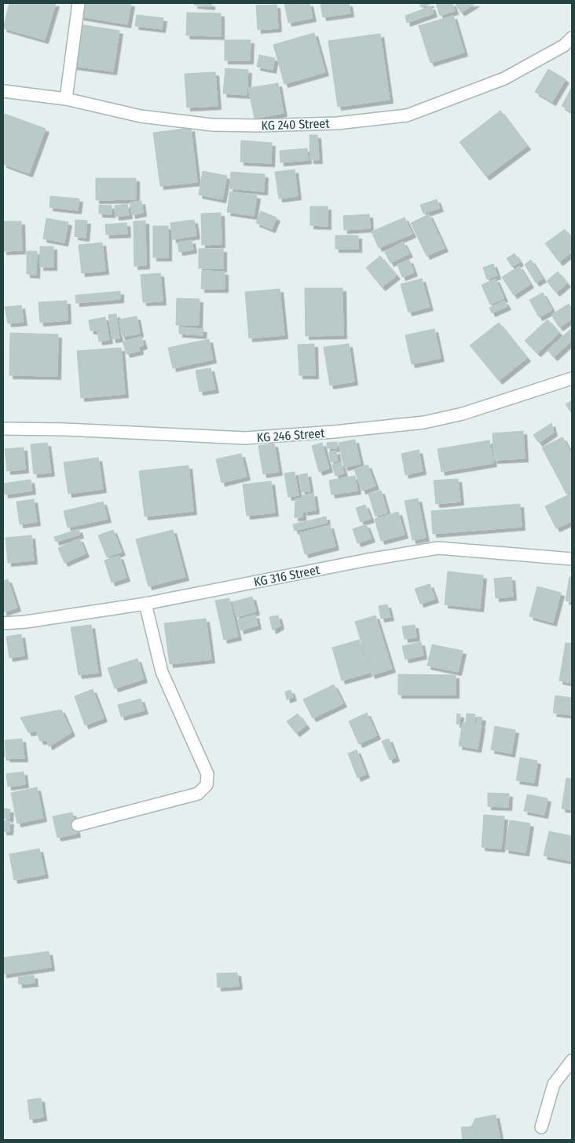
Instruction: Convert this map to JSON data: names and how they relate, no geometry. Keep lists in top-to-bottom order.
{
  "streets": {
    "street": ["KG 240 Street", "KG 246 Street", "KG 316 Street"]
  }
}
